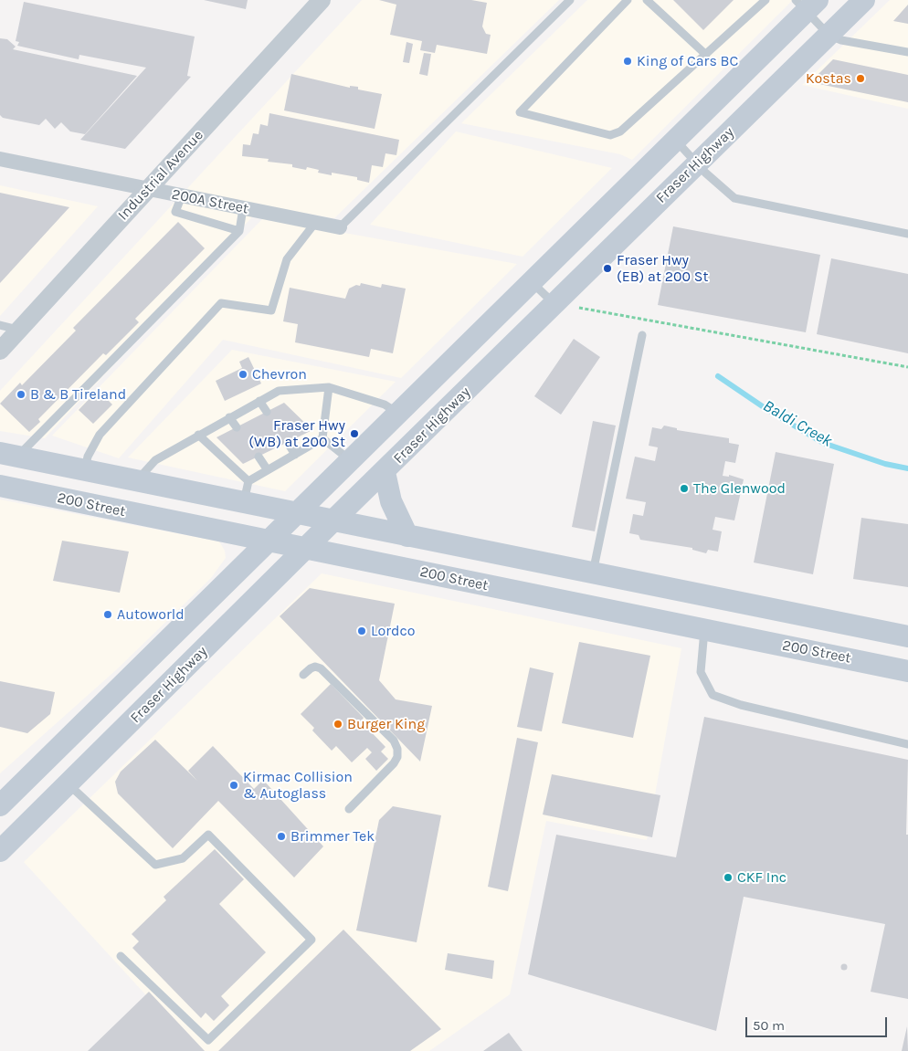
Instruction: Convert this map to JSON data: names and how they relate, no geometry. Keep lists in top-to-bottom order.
{
  "streets": {
    "main road": ["Fraser Highway", "200 Street"],
    "street": ["Industrial Avenue", "200A Street"]
  },
  "crossings": [
    ["Fraser Highway", "200 Street"],
    ["Industrial Avenue", "200A Street"]
  ],
  "water": ["Baldi Creek"],
  "places": [
    "King of Cars BC",
    "Kostas",
    "Fraser Hwy (EB) at 200 St",
    "Chevron",
    "B & B Tireland",
    "Fraser Hwy (WB) at 200 St",
    "The Glenwood",
    "Autoworld",
    "Lordco",
    "Burger King",
    "Kirmac Collision & Autoglass",
    "Brimmer Tek",
    "CKF Inc"
  ],
  "scale_bar": "50 m"
}
